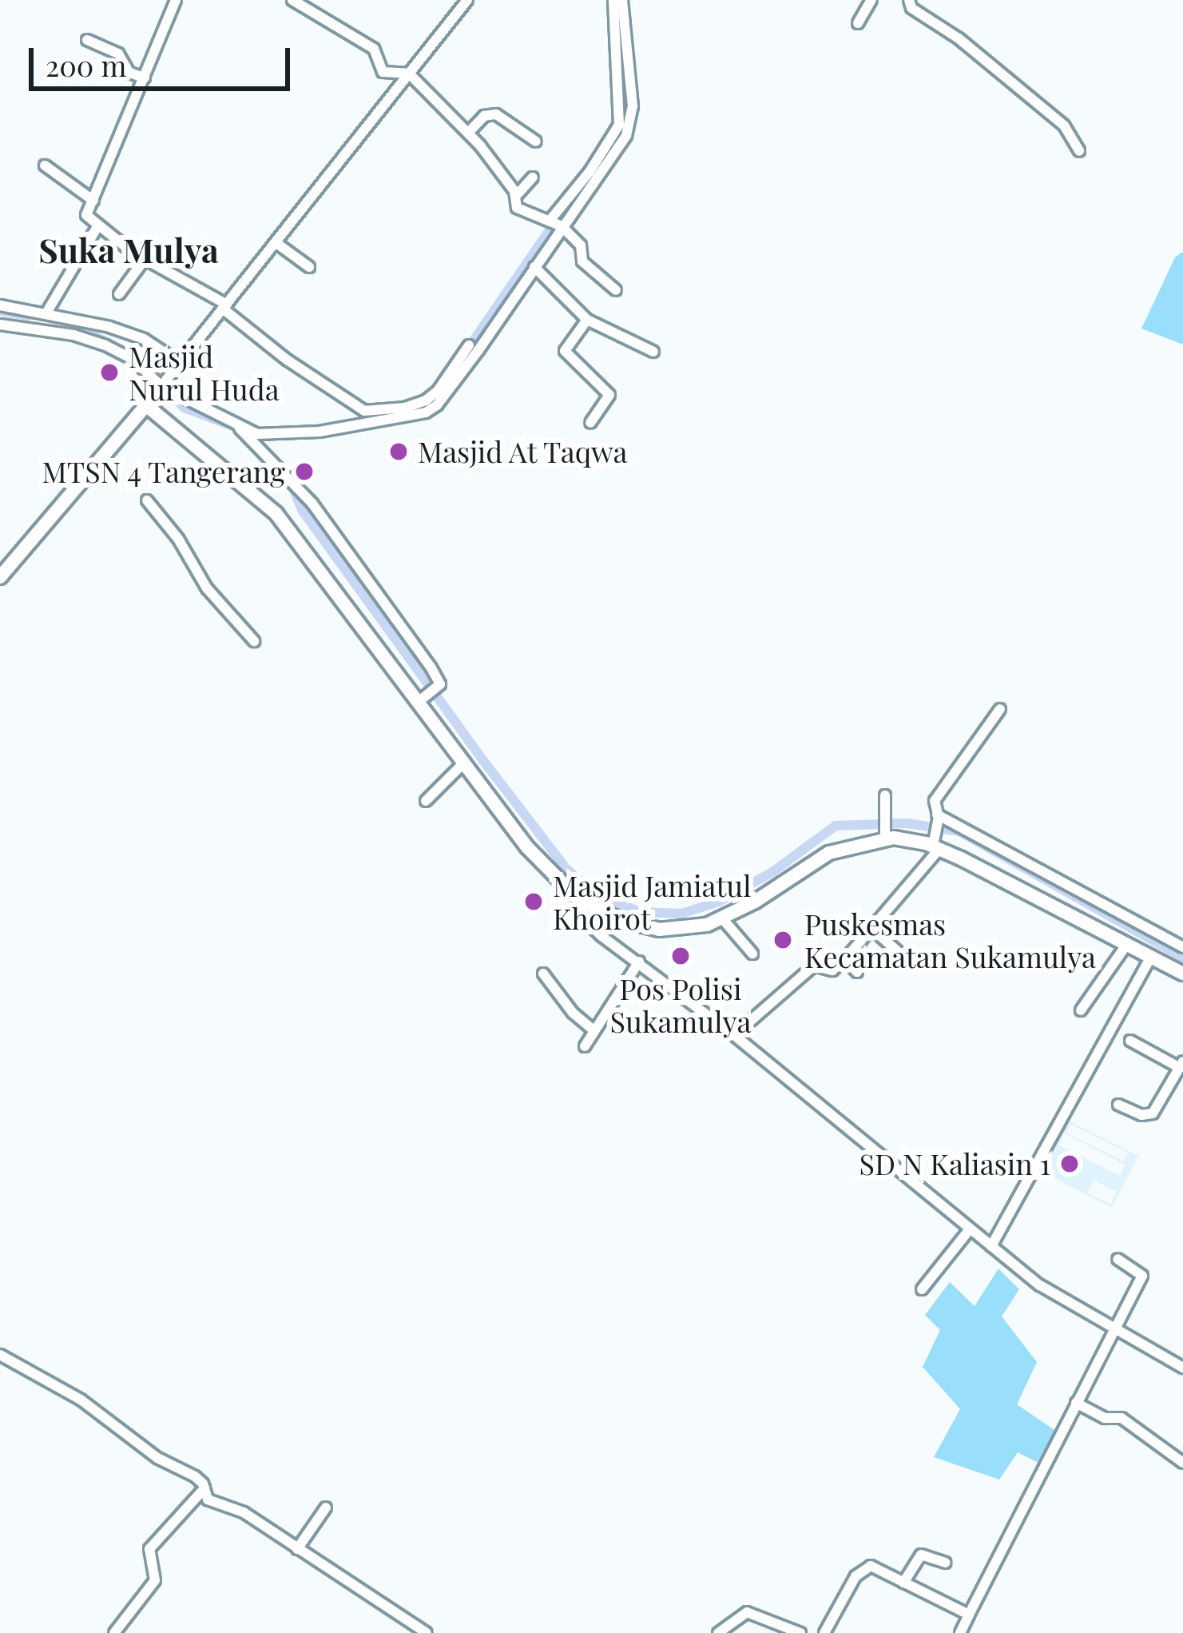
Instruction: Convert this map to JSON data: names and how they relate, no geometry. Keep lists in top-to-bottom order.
{
  "districts": ["Suka Mulya"],
  "places": [
    "Masjid Nurul Huda",
    "Masjid At Taqwa",
    "MTSN 4 Tangerang",
    "Masjid Jamiatul Khoirot",
    "Puskesmas Kecamatan Sukamulya",
    "Pos Polisi Sukamulya",
    "SD N Kaliasin 1"
  ],
  "scale_bar": "200 m"
}
